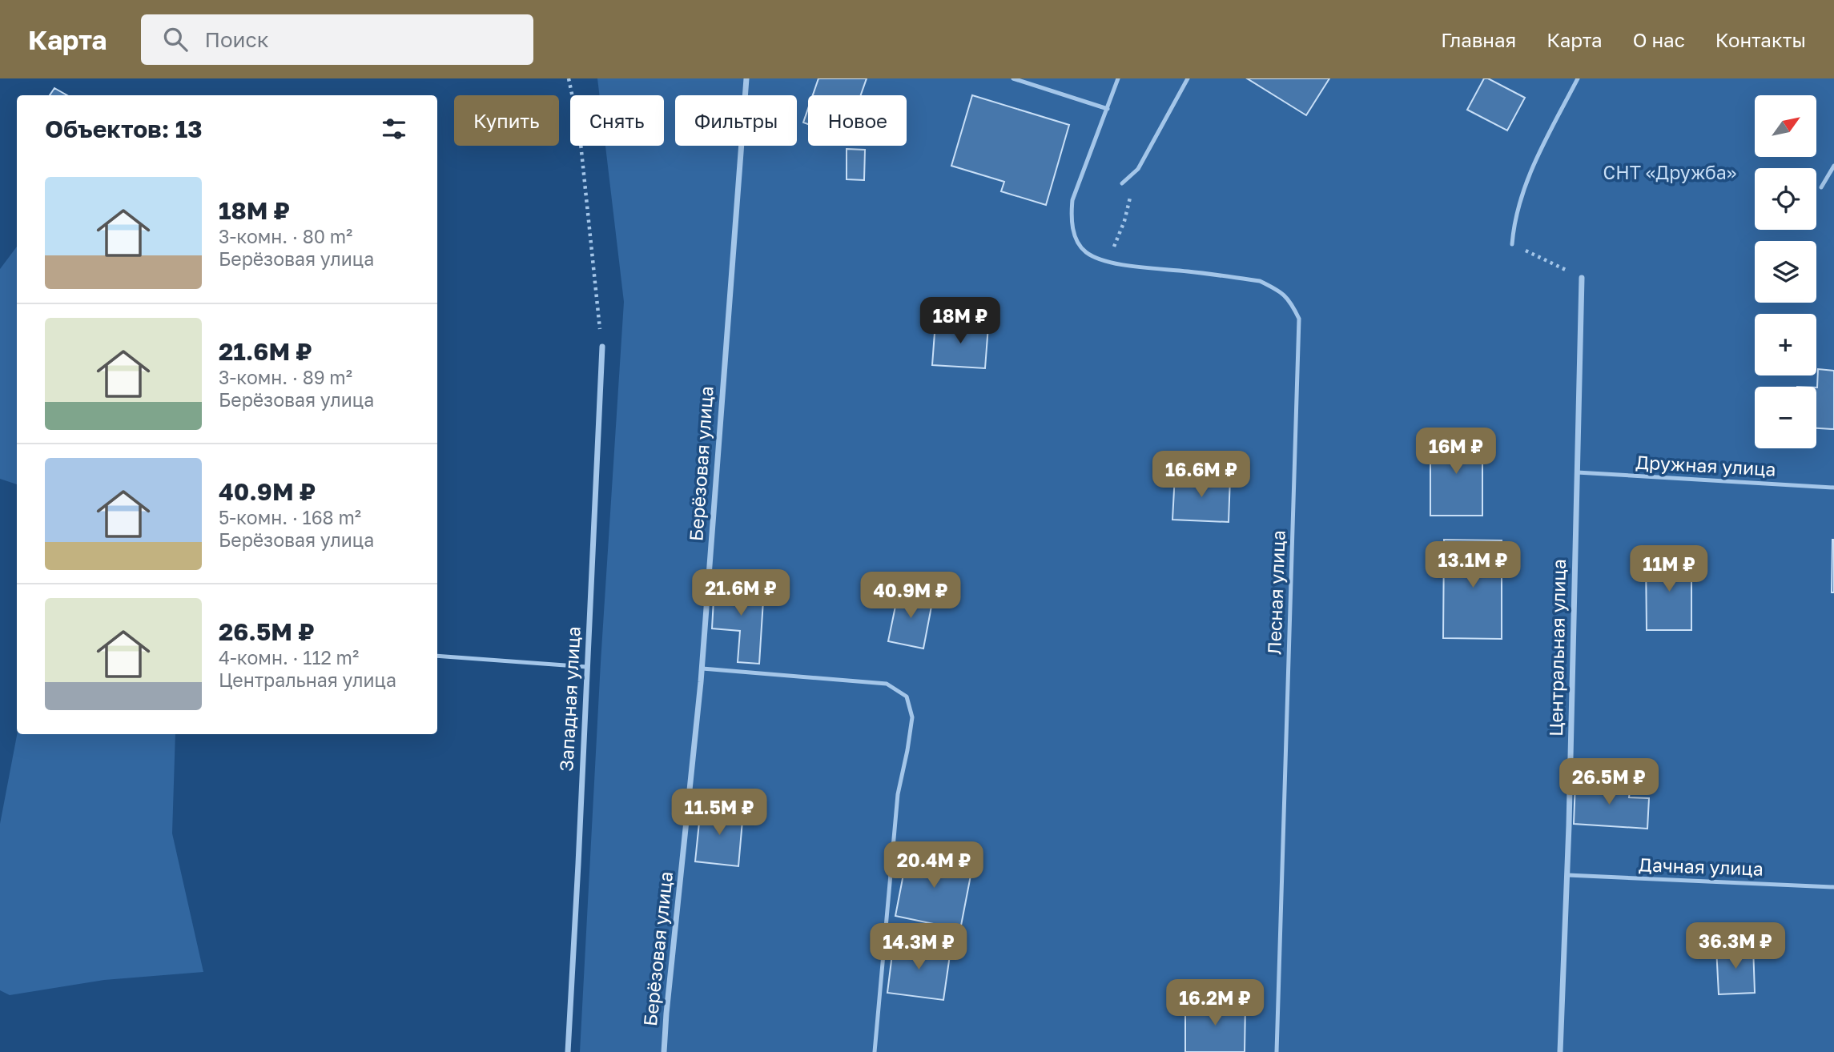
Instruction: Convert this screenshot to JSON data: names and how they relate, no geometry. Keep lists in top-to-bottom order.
{
  "streets": {
    "street": ["Берёзовая улица", "Центральная улица", "Западная улица"],
    "lane": ["Дружная улица", "Лесная улица", "Дачная улица"]
  },
  "crossings": [
    ["Дружная улица", "Центральная улица"],
    ["Центральная улица", "Дачная улица"]
  ],
  "parks": ["СНТ «Дружба»"],
  "north": "top right",
  "page": {
    "header": "Карта",
    "search": "Поиск",
    "nav": [
      "Главная",
      "Карта",
      "О нас",
      "Контакты"
    ],
    "map_buttons": ["+", "−"],
    "chip": [
      "Купить",
      "Снять",
      "Фильтры",
      "Новое"
    ],
    "heading": "Объектов: 13",
    "list": [
      {
        "name": "18M ₽",
        "note": "3-комн. · 80 m² · Берёзовая улица"
      },
      {
        "name": "21.6M ₽",
        "note": "3-комн. · 89 m² · Берёзовая улица"
      },
      {
        "name": "40.9M ₽",
        "note": "5-комн. · 168 m² · Берёзовая улица"
      },
      {
        "name": "26.5M ₽",
        "note": "4-комн. · 112 m² · Центральная улица"
      }
    ],
    "price": [
      "18M ₽",
      "16M ₽",
      "16.6M ₽",
      "13.1M ₽",
      "11M ₽",
      "21.6M ₽",
      "40.9M ₽",
      "26.5M ₽",
      "11.5M ₽",
      "20.4M ₽",
      "36.3M ₽",
      "14.3M ₽",
      "16.2M ₽"
    ]
  }
}
